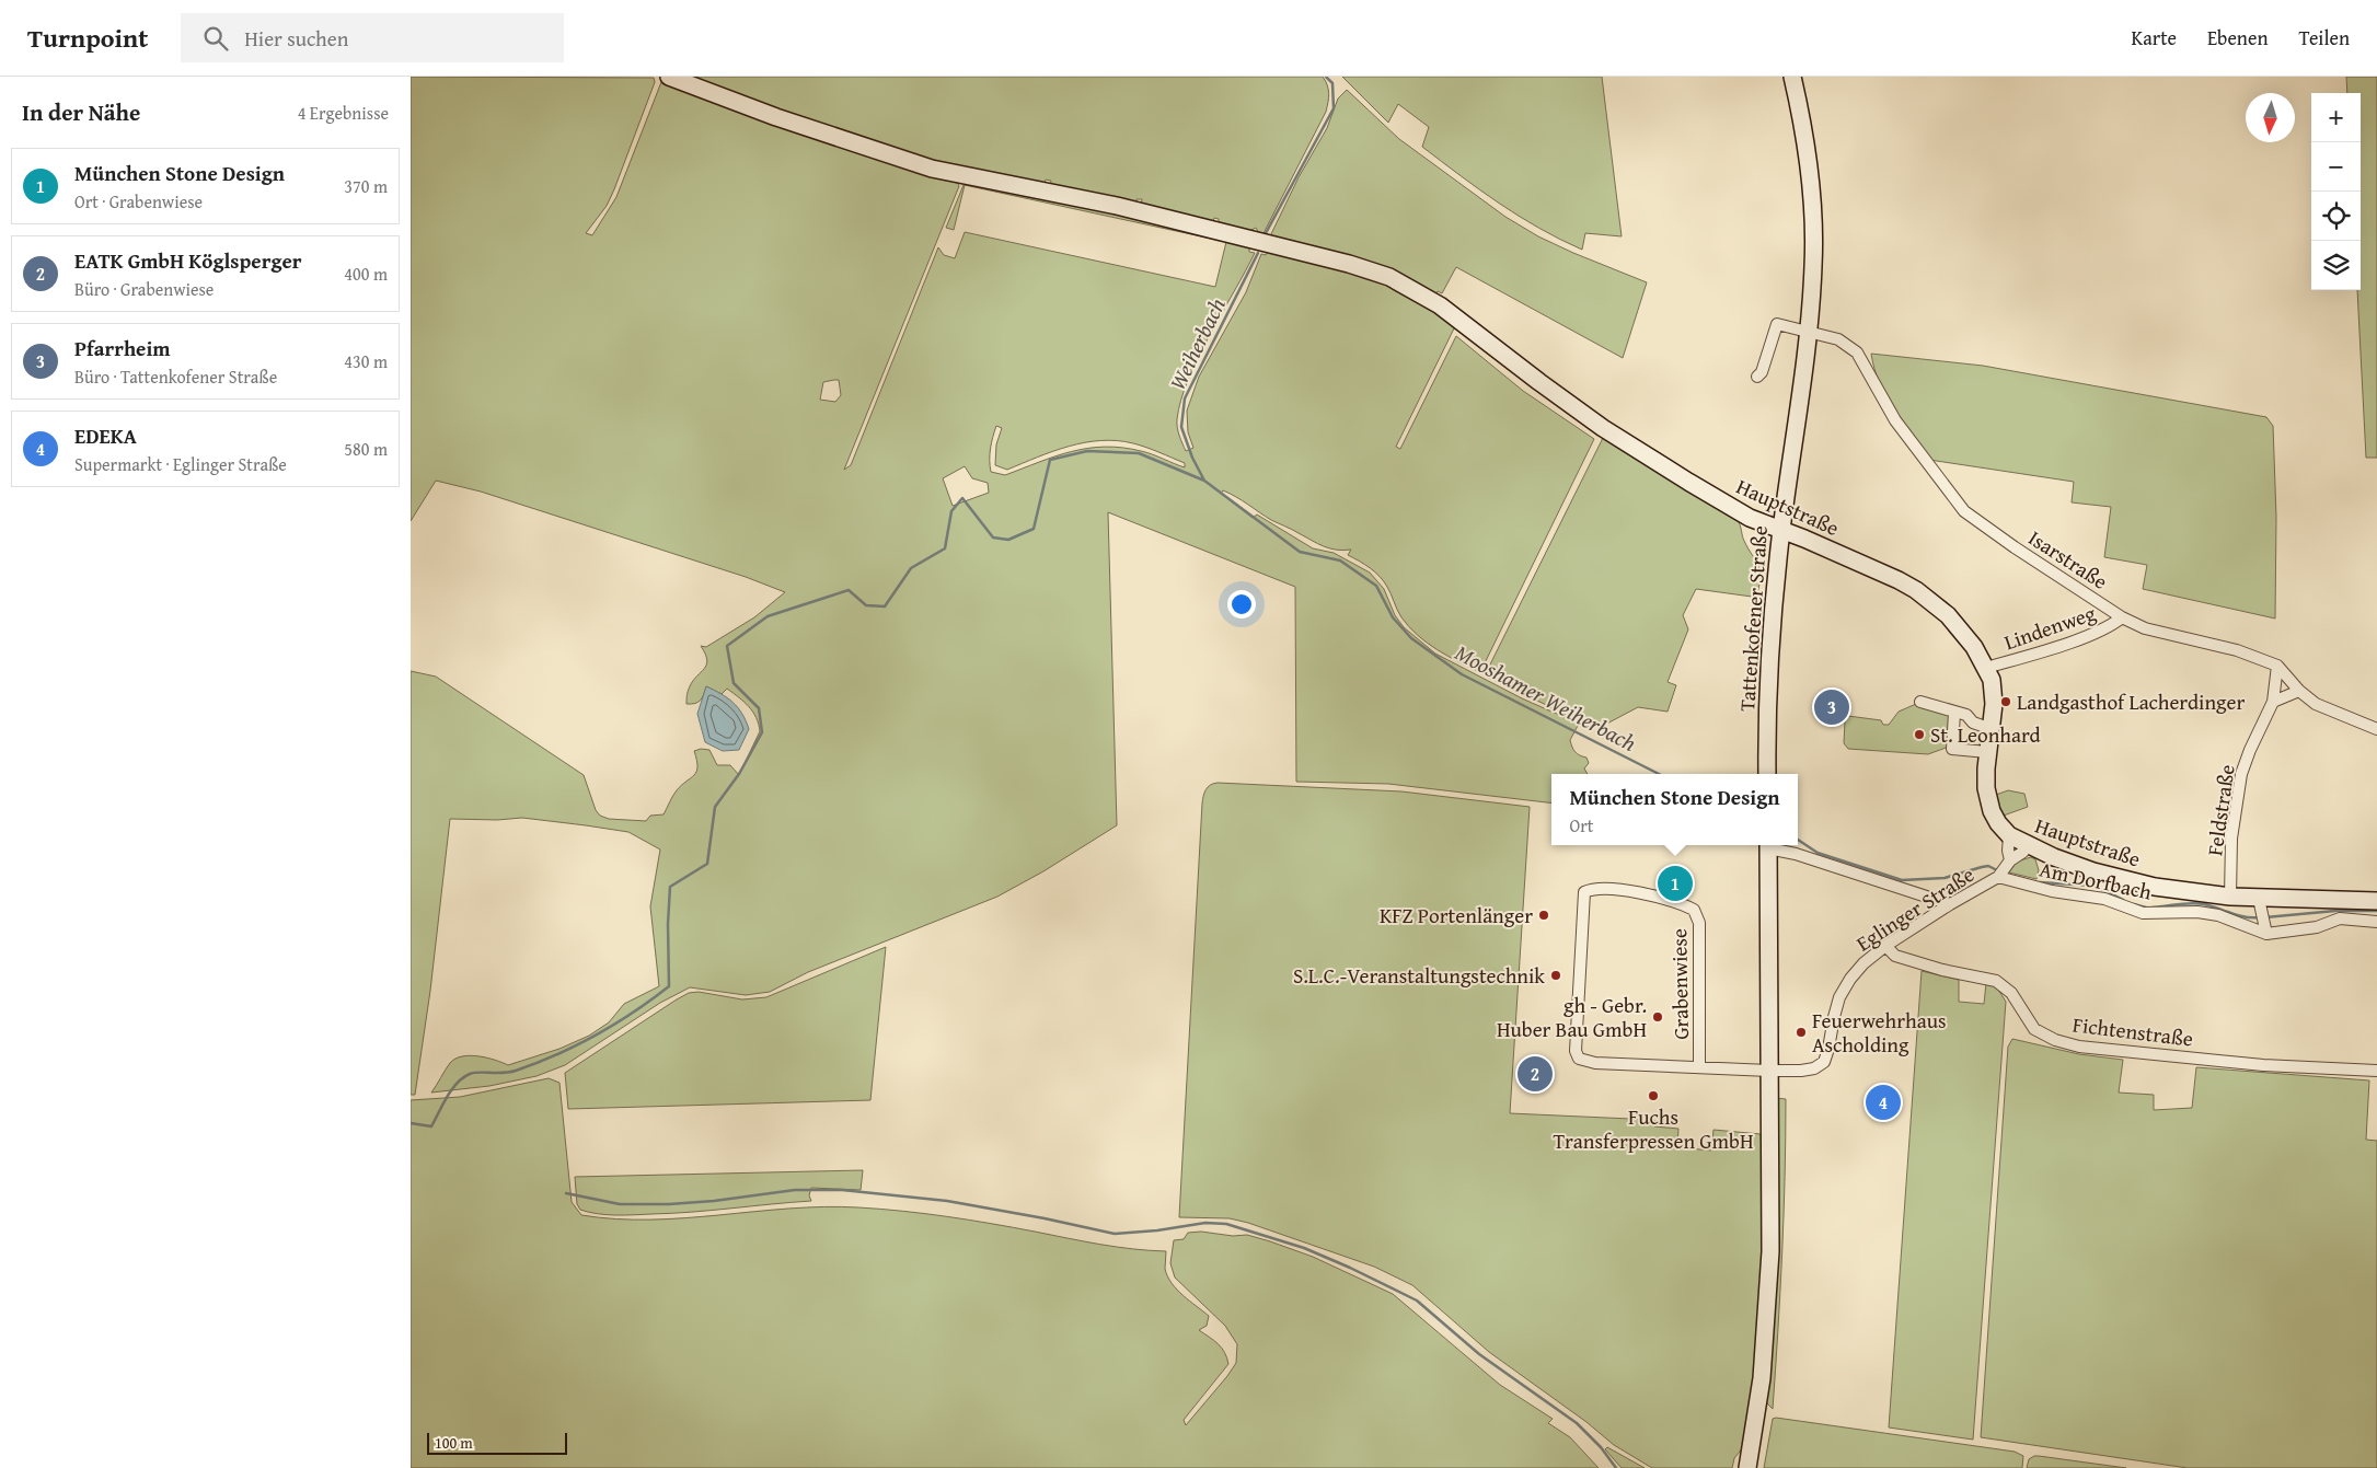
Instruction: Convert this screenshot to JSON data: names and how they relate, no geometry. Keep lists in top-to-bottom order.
{
  "streets": {
    "main road": ["Hauptstraße", "Tattenkofener Straße"],
    "street": [
      "Isarstraße",
      "Lindenweg",
      "Feldstraße",
      "Am Dorfbach",
      "Eglinger Straße",
      "Grabenwiese",
      "Fichtenstraße"
    ]
  },
  "crossings": [
    ["Hauptstraße", "Tattenkofener Straße"],
    ["Hauptstraße", "Lindenweg"],
    ["Hauptstraße", "Feldstraße"],
    ["Hauptstraße", "Eglinger Straße"],
    ["Isarstraße", "Tattenkofener Straße"],
    ["Isarstraße", "Lindenweg"],
    ["Isarstraße", "Feldstraße"],
    ["Am Dorfbach", "Eglinger Straße"],
    ["Eglinger Straße", "Grabenwiese"],
    ["Eglinger Straße", "Fichtenstraße"]
  ],
  "water": ["Weiherbach", "Mooshamer Weiherbach"],
  "places": [
    "Landgasthof Lacherdinger",
    "St. Leonhard",
    "KFZ Portenlänger",
    "S.L.C.-Veranstaltungstechnik",
    "gh - Gebr. Huber Bau GmbH",
    "Feuerwehrhaus Ascholding",
    "Fuchs Transferpressen GmbH"
  ],
  "scale_bar": "100 m",
  "north": "bottom",
  "page": {
    "header": "Turnpoint",
    "search": "Hier suchen",
    "nav": ["Karte", "Ebenen", "Teilen"],
    "heading": ["In der Nähe", "4 Ergebnisse"],
    "map_buttons": ["+", "−"],
    "list": [
      {
        "mark": "1",
        "name": "München Stone Design",
        "note": "Ort · Grabenwiese",
        "value": "370 m"
      },
      {
        "mark": "2",
        "name": "EATK GmbH Köglsperger",
        "note": "Büro · Grabenwiese",
        "value": "400 m"
      },
      {
        "mark": "3",
        "name": "Pfarrheim",
        "note": "Büro · Tattenkofener Straße",
        "value": "430 m"
      },
      {
        "mark": "4",
        "name": "EDEKA",
        "note": "Supermarkt · Eglinger Straße",
        "value": "580 m"
      }
    ],
    "pins": [
      "3",
      "1",
      "2",
      "4"
    ],
    "popup": ["München Stone Design", "Ort"],
    "scale": "100 m"
  }
}
